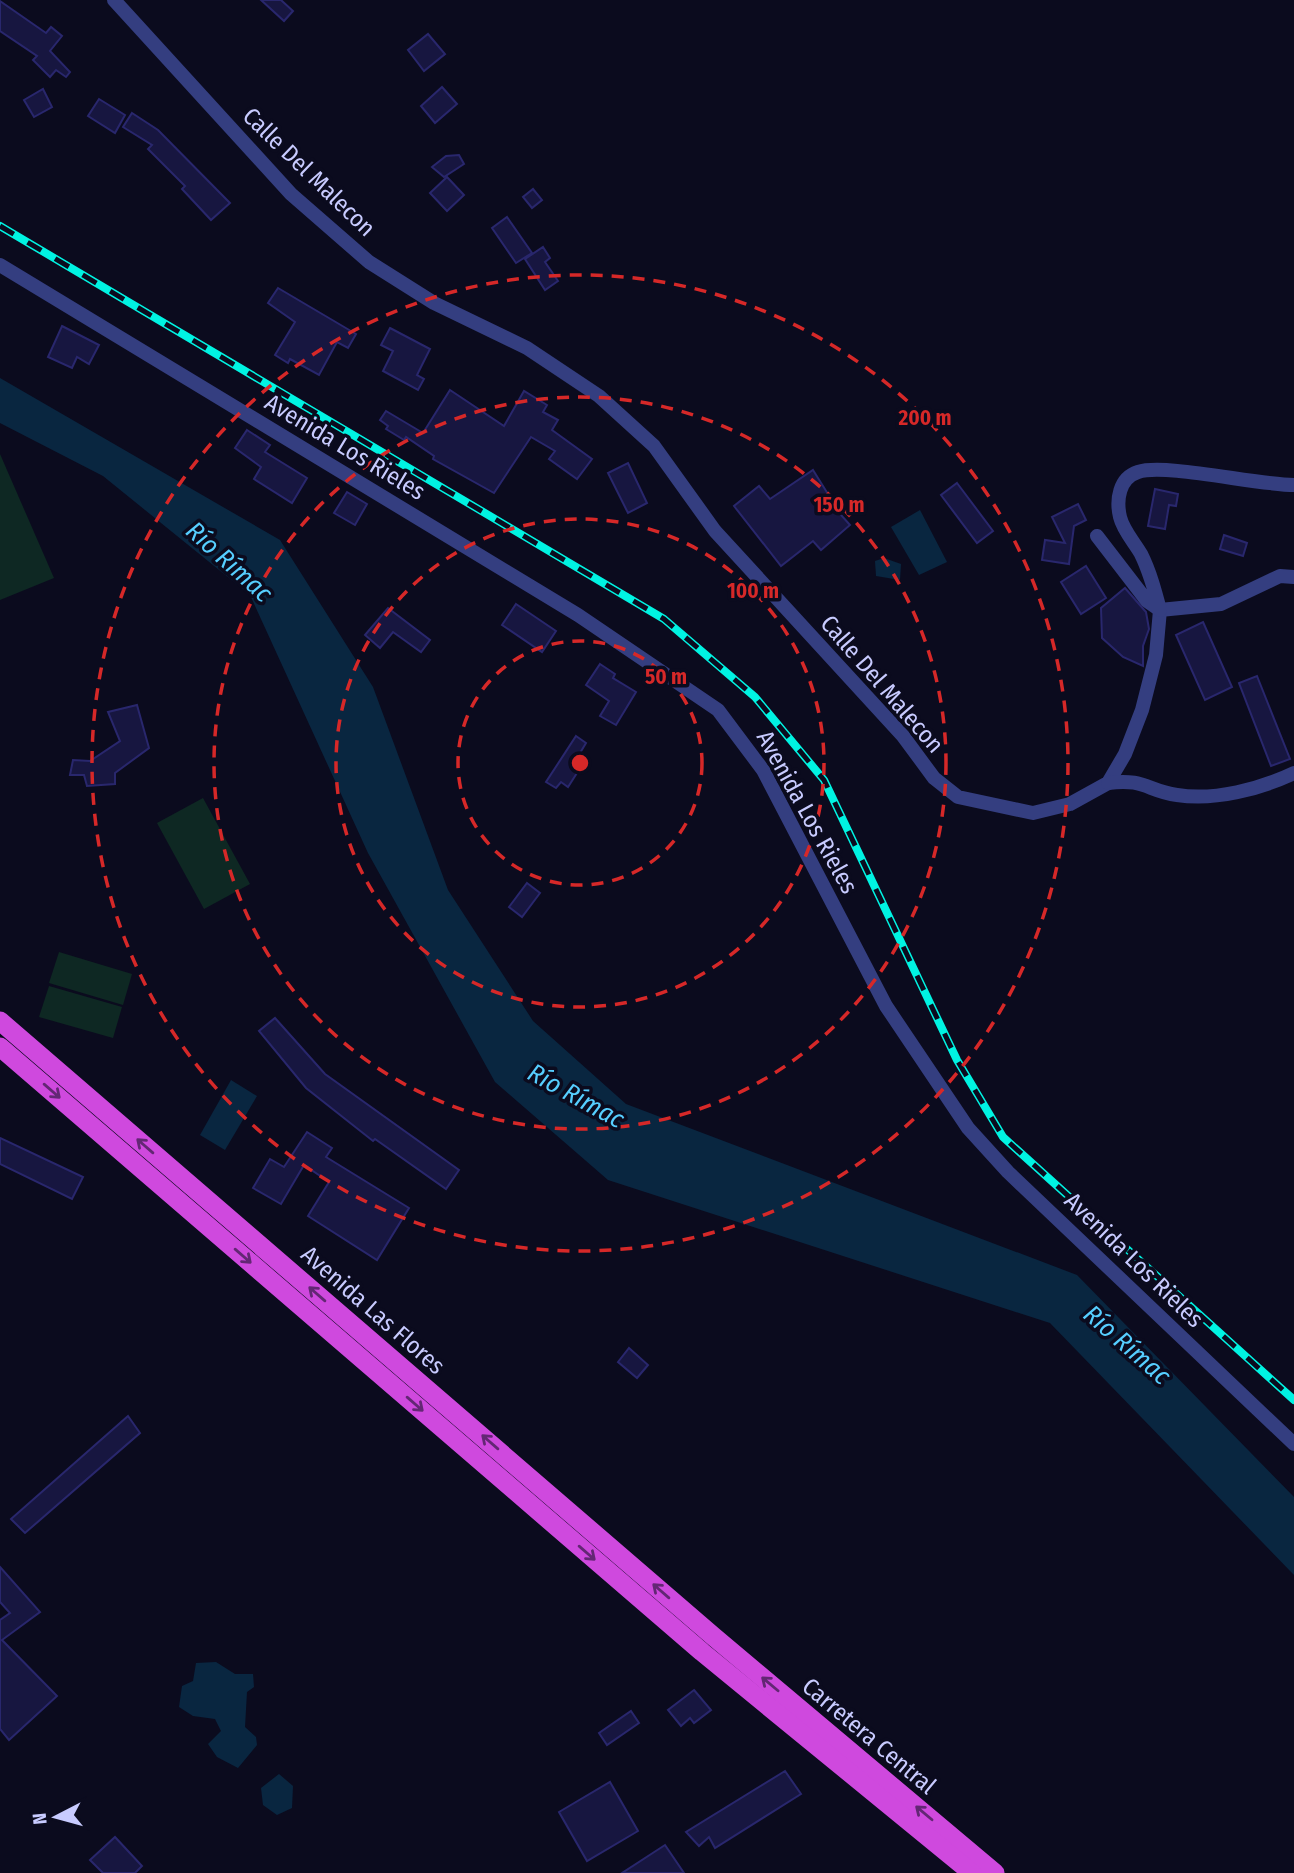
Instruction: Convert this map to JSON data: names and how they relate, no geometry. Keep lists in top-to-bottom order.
{
  "streets": {
    "highway": ["Avenida Las Flores", "Carretera Central"],
    "street": ["Calle Del Malecon", "Avenida Los Rieles"]
  },
  "crossings": [
    ["Avenida Las Flores", "Carretera Central"]
  ],
  "water": ["Río Rímac"],
  "north": "left",
  "rings": [
    "200 m",
    "150 m",
    "100 m",
    "50 m"
  ]
}
